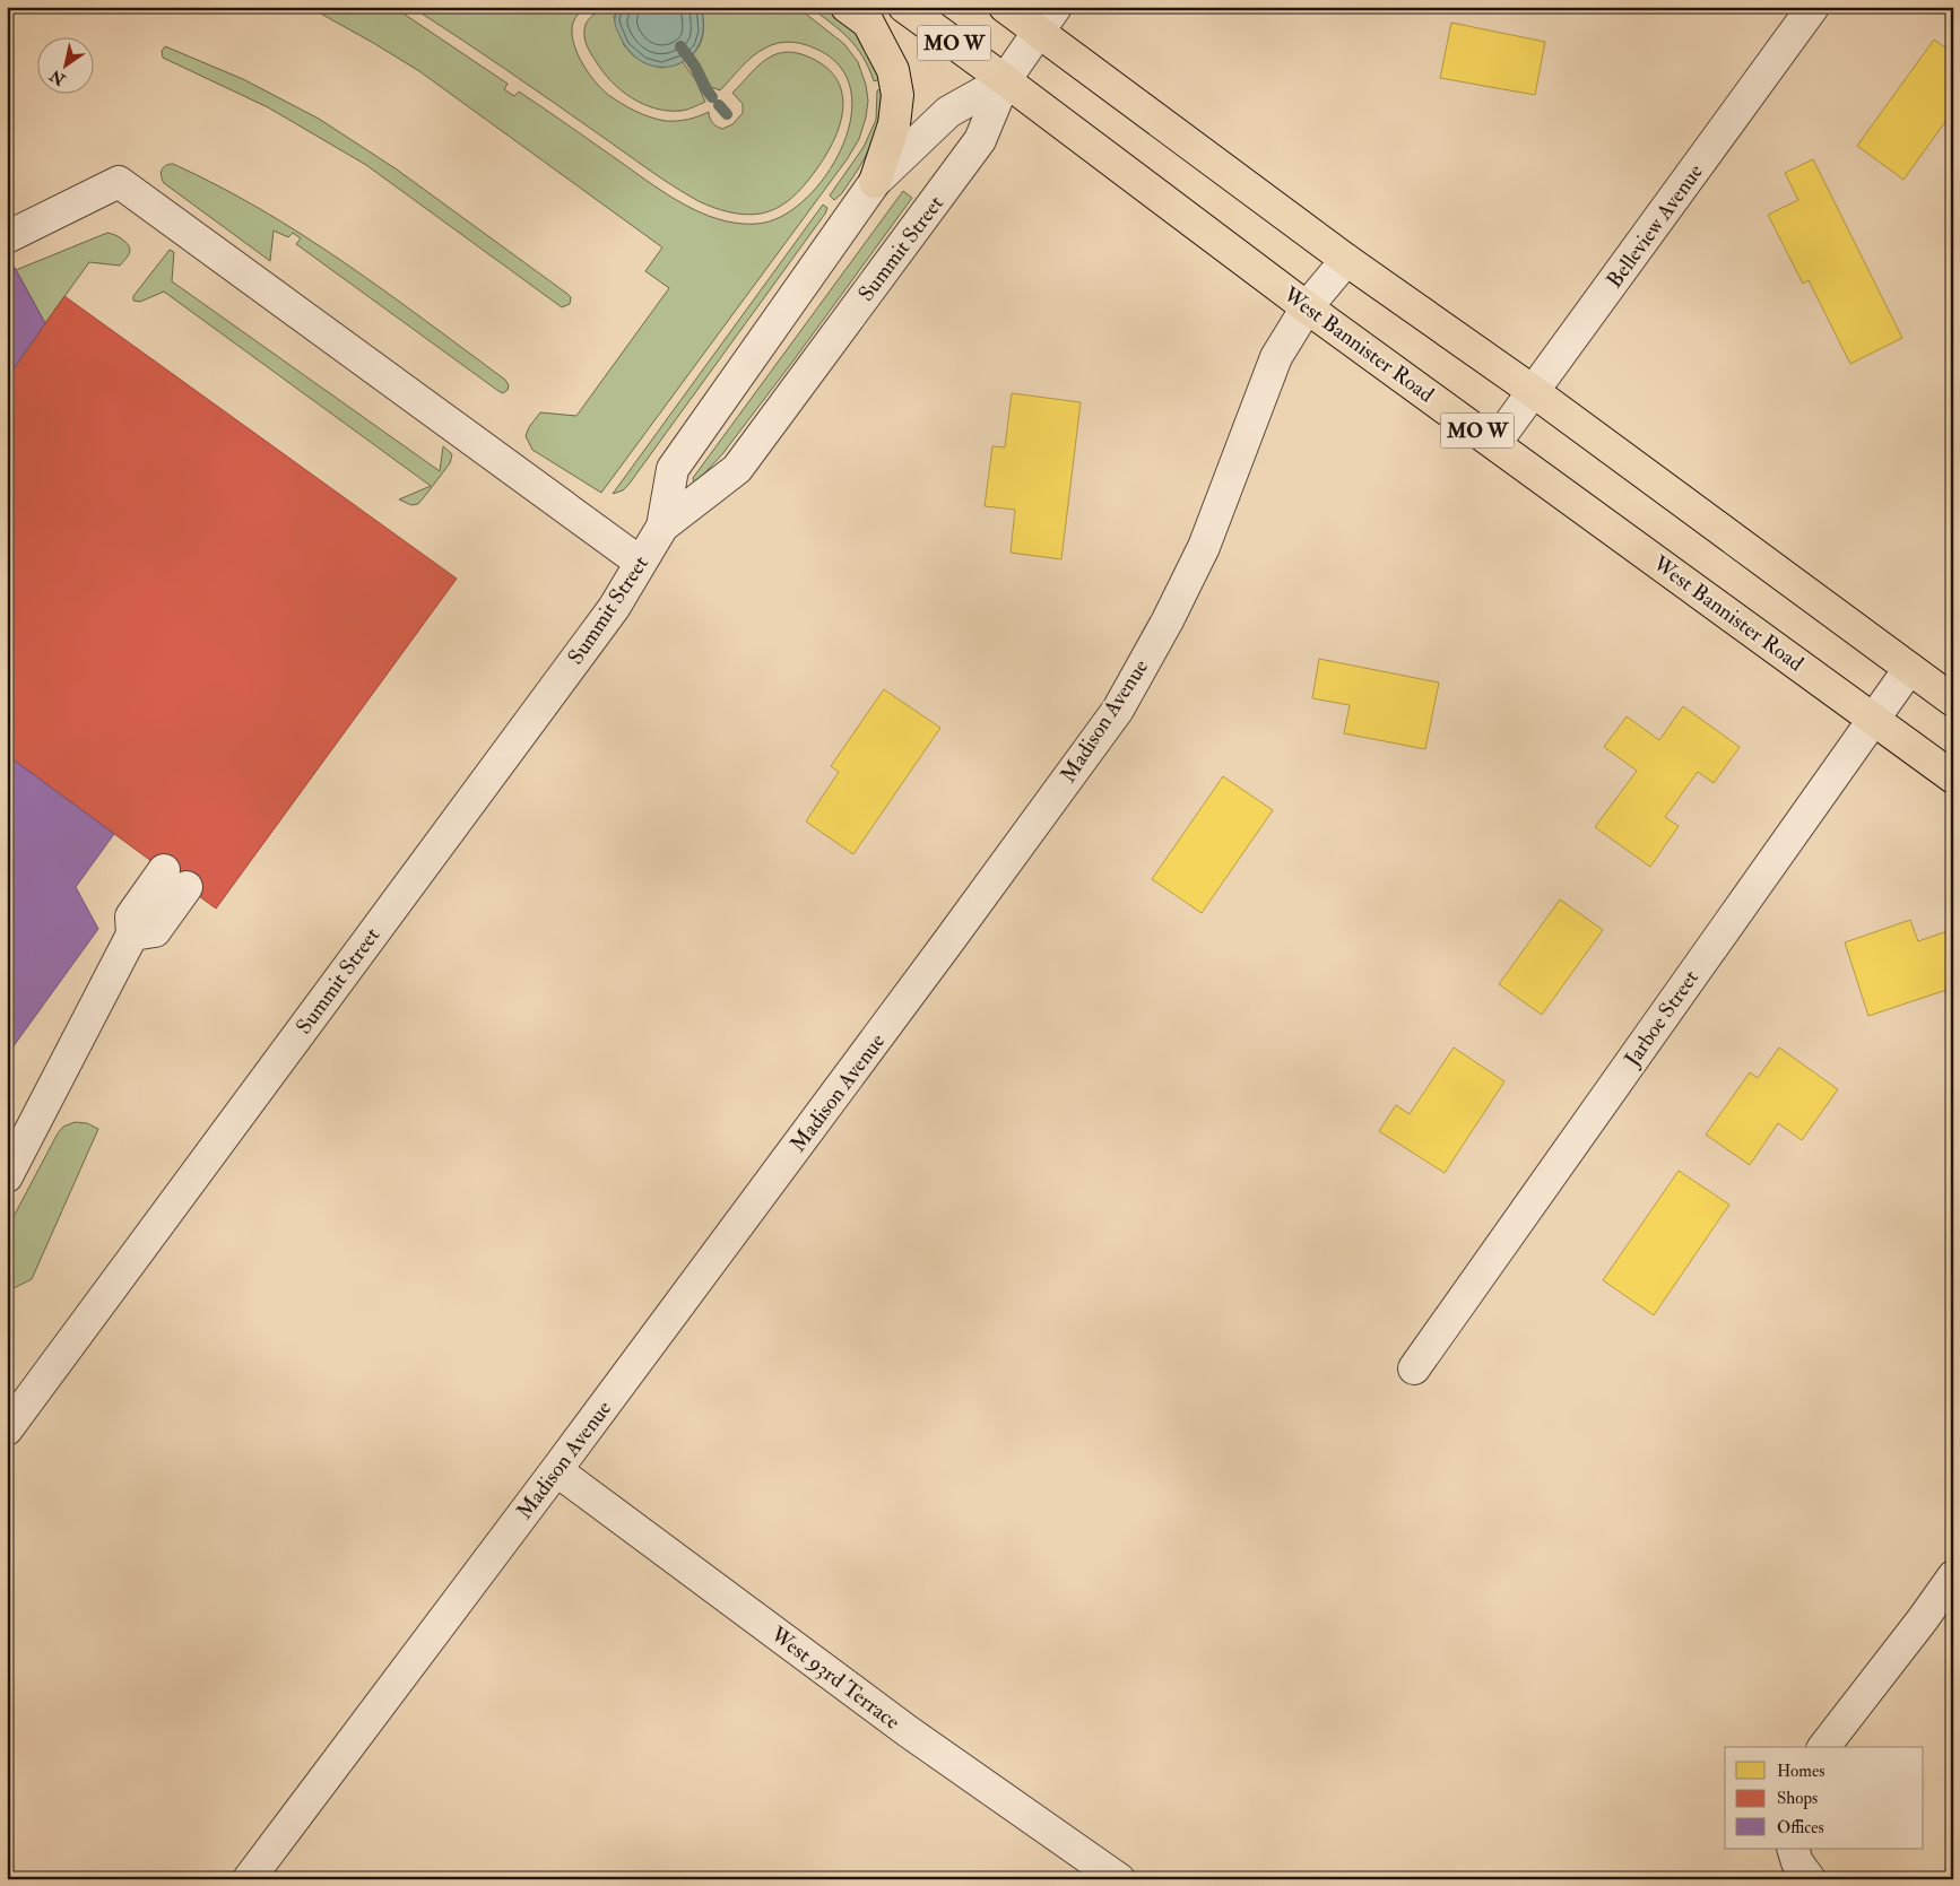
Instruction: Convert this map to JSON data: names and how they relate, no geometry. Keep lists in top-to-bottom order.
{
  "streets": {
    "main road": ["MO W", "West Bannister Road"],
    "street": [
      "Belleview Avenue",
      "Summit Street",
      "Madison Avenue",
      "Jarboe Street",
      "West 93rd Terrace"
    ]
  },
  "crossings": [
    ["MO W", "Belleview Avenue"],
    ["MO W", "Madison Avenue"],
    ["MO W", "Jarboe Street"],
    ["Belleview Avenue", "West Bannister Road"],
    ["Summit Street", "West Bannister Road"],
    ["West Bannister Road", "Madison Avenue"],
    ["West Bannister Road", "Jarboe Street"],
    ["Madison Avenue", "West 93rd Terrace"]
  ],
  "legend": ["Homes", "Shops", "Offices"],
  "north": "bottom left"
}
